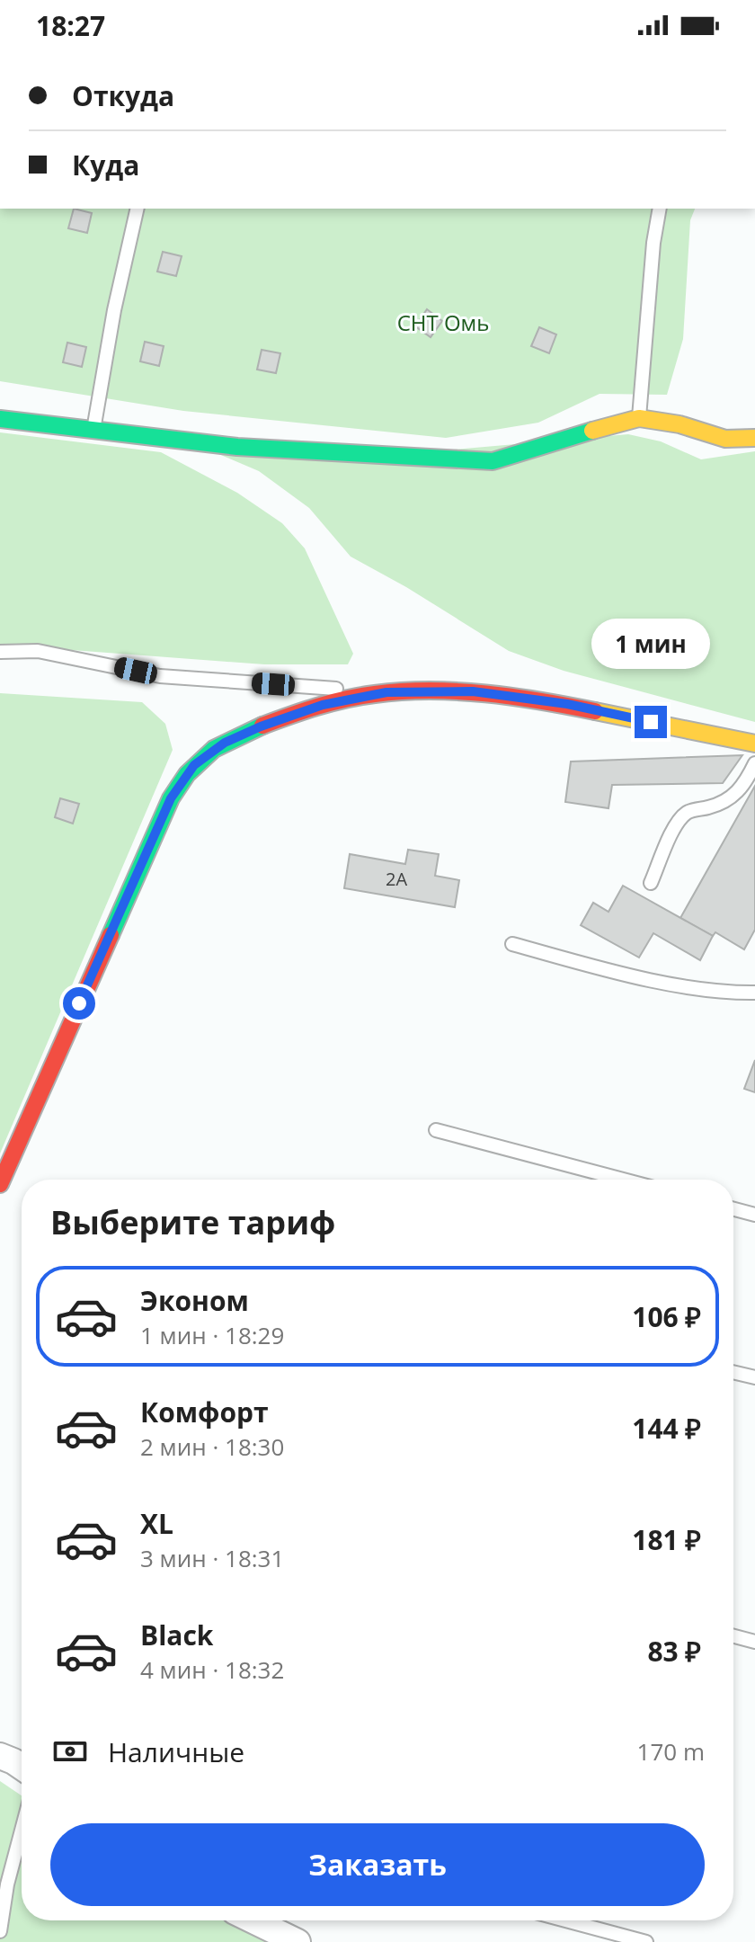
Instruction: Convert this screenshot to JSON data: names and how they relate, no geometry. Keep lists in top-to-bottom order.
{
  "parks": ["СНТ Омь"],
  "house_numbers": ["2А"],
  "page": {
    "status": "18:27",
    "banner": ["Откуда", "Куда"],
    "bubble": "1 мин",
    "heading": "Выберите тариф",
    "list": [
      {
        "name": "Эконом",
        "note": "1 мин · 18:29",
        "value": "106 ₽"
      },
      {
        "name": "Комфорт",
        "note": "2 мин · 18:30",
        "value": "144 ₽"
      },
      {
        "name": "XL",
        "note": "3 мин · 18:31",
        "value": "181 ₽"
      },
      {
        "name": "Black",
        "note": "4 мин · 18:32",
        "value": "83 ₽"
      }
    ],
    "pay": ["Наличные", "170 m"],
    "buttons": "Заказать"
  }
}
